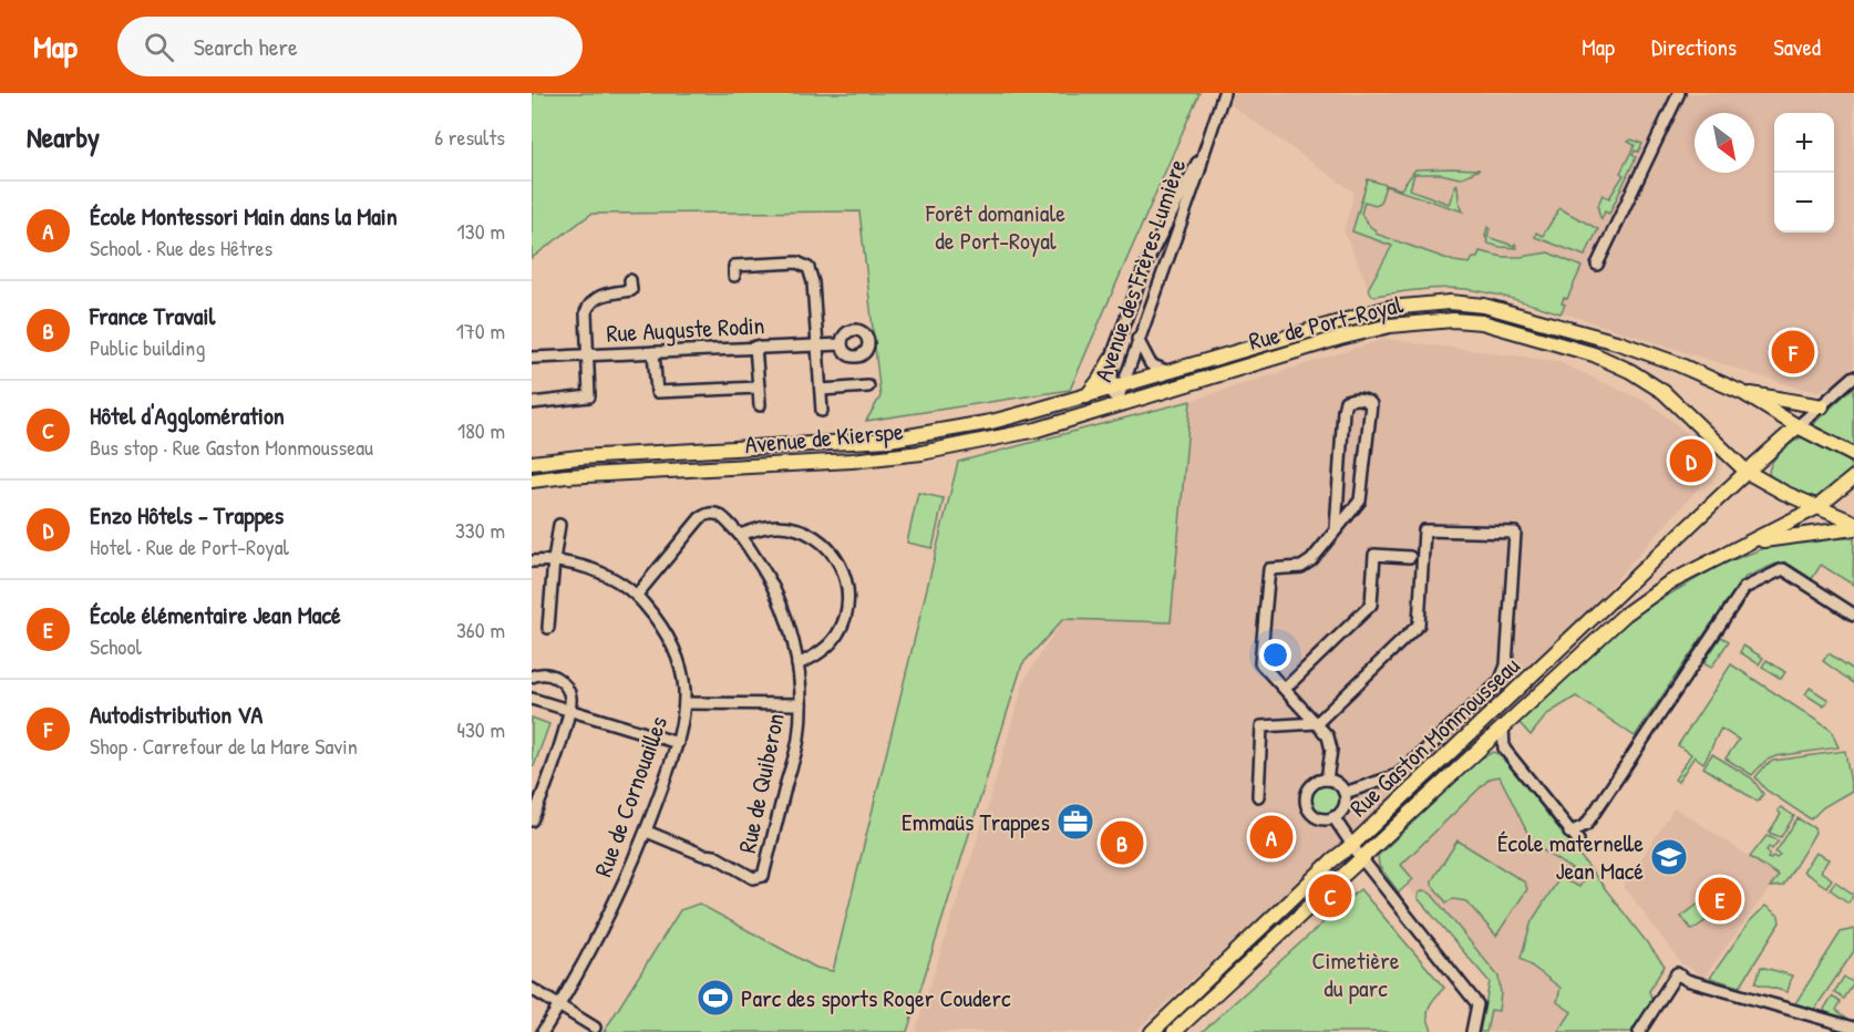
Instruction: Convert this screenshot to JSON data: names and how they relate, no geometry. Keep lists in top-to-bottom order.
{
  "streets": {
    "main road": ["Rue de Port-Royal", "Avenue de Kierspe", "Rue Gaston Monmousseau"],
    "street": [
      "Avenue des Frères Lumière",
      "Rue Auguste Rodin",
      "Rue de Quiberon",
      "Rue de Cornouailles"
    ]
  },
  "crossings": [
    ["Avenue des Frères Lumière", "Rue de Port-Royal"],
    ["Avenue des Frères Lumière", "Avenue de Kierspe"],
    ["Rue de Port-Royal", "Avenue de Kierspe"],
    ["Rue de Port-Royal", "Rue Gaston Monmousseau"],
    ["Rue de Quiberon", "Rue de Cornouailles"]
  ],
  "parks": ["Forêt domaniale de Port-Royal", "Cimetière du parc"],
  "places": {
    "office": ["Emmaüs Trappes"],
    "school or university": ["École maternelle Jean Macé"],
    "sports": ["Parc des sports Roger Couderc"]
  },
  "north": "bottom right",
  "page": {
    "header": "Map",
    "search": "Search here",
    "nav": ["Map", "Directions", "Saved"],
    "heading": ["Nearby", "6 results"],
    "map_buttons": ["+", "−"],
    "list": [
      {
        "mark": "A",
        "name": "École Montessori Main dans la Main",
        "note": "School · Rue des Hêtres",
        "value": "130 m"
      },
      {
        "mark": "B",
        "name": "France Travail",
        "note": "Public building",
        "value": "170 m"
      },
      {
        "mark": "C",
        "name": "Hôtel d'Agglomération",
        "note": "Bus stop · Rue Gaston Monmousseau",
        "value": "180 m"
      },
      {
        "mark": "D",
        "name": "Enzo Hôtels - Trappes",
        "note": "Hotel · Rue de Port-Royal",
        "value": "330 m"
      },
      {
        "mark": "E",
        "name": "École élémentaire Jean Macé",
        "note": "School",
        "value": "360 m"
      },
      {
        "mark": "F",
        "name": "Autodistribution VA",
        "note": "Shop · Carrefour de la Mare Savin",
        "value": "430 m"
      }
    ],
    "pins": [
      "F",
      "D",
      "A",
      "B",
      "C",
      "E"
    ]
  }
}
